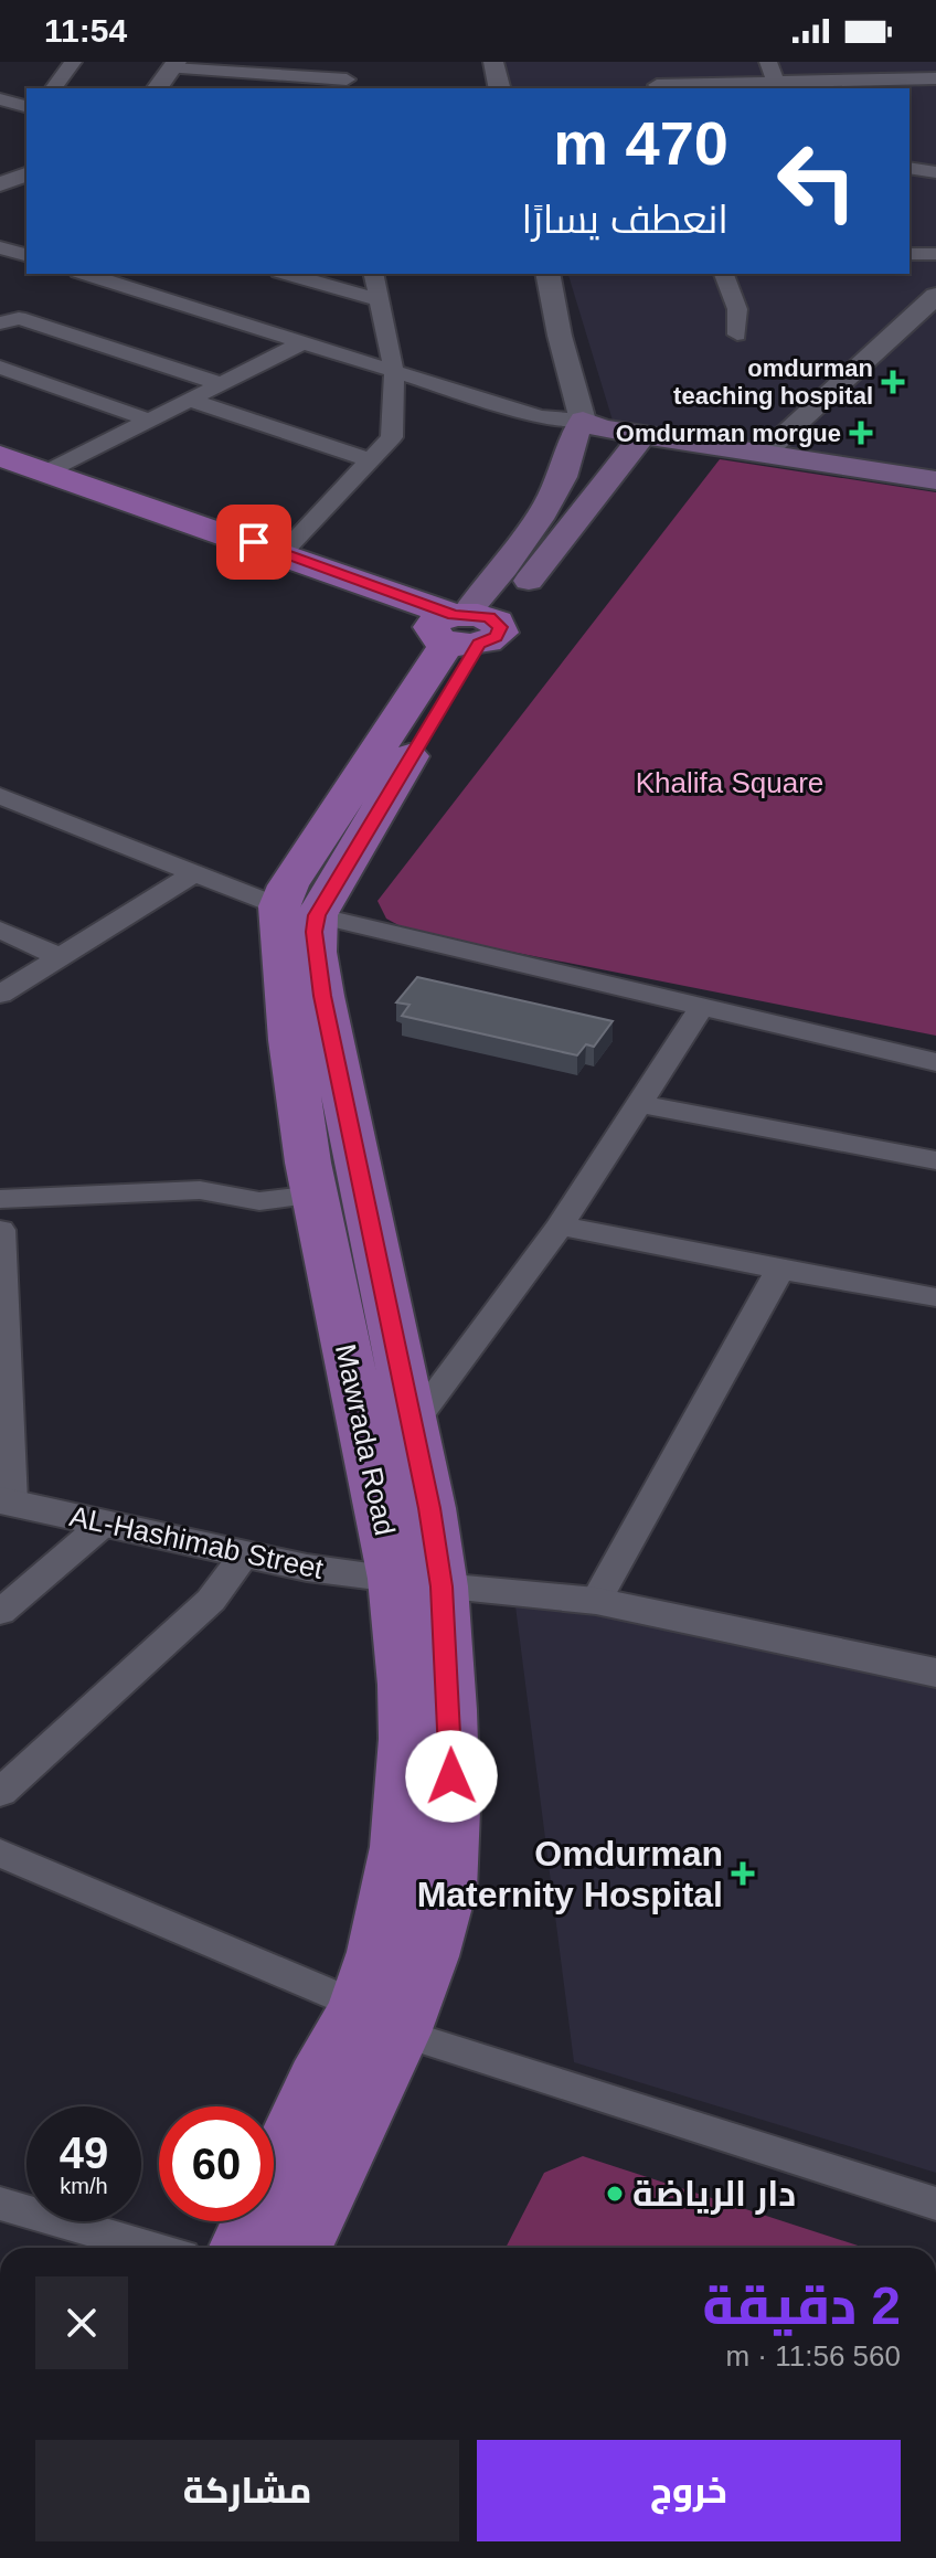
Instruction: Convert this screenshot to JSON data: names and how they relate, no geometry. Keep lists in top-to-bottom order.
{
  "streets": {
    "main road": ["Mawrada Road"],
    "street": ["AL-Hashimab Street"]
  },
  "crossings": [
    ["Mawrada Road", "AL-Hashimab Street"]
  ],
  "parks": ["Khalifa Square"],
  "places": {
    "health": ["omdurman teaching hospital", "Omdurman morgue", "Omdurman Maternity Hospital"],
    "other": ["دار الرياضة"]
  },
  "page": {
    "status": "11:54",
    "turn": ["470 m", "انعطف يسارًا"],
    "speed": "49 km/h",
    "limit": "60",
    "heading": ["2 دقيقة", "560 m · 11:56"],
    "buttons": ["خروج", "مشاركة"]
  }
}
